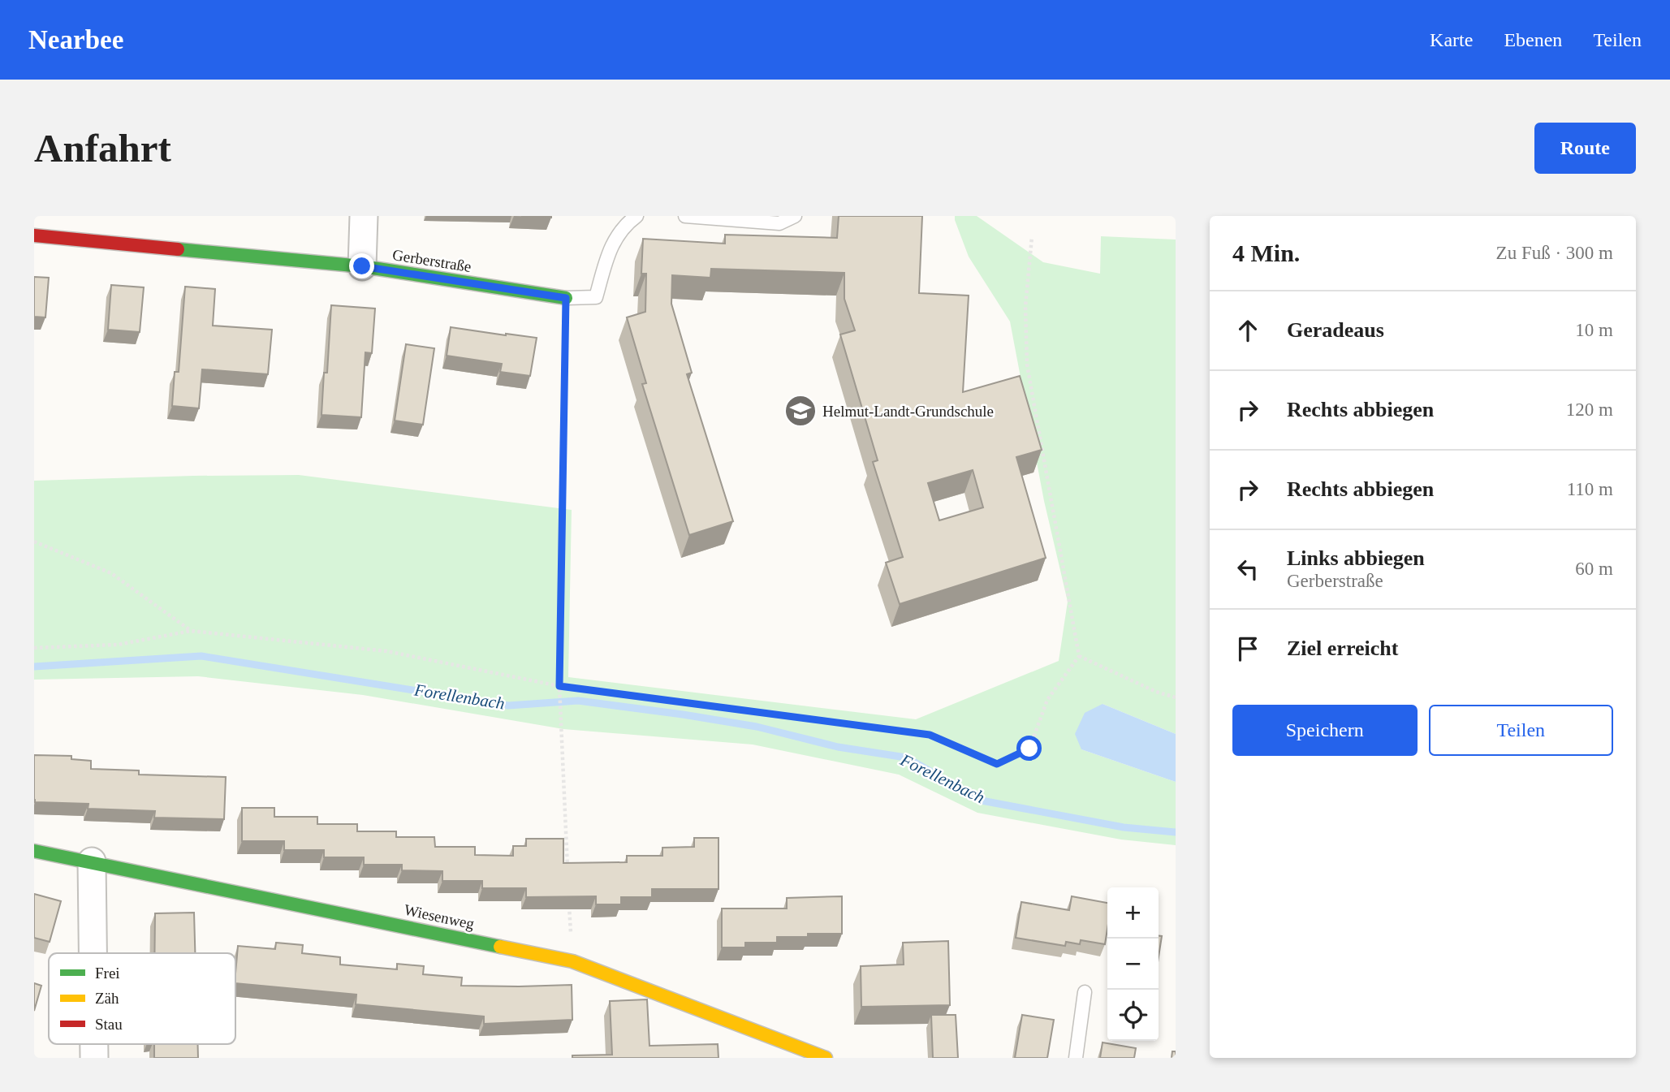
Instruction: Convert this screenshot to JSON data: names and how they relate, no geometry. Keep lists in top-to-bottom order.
{
  "streets": {
    "street": ["Gerberstraße", "Wiesenweg"]
  },
  "water": ["Forellenbach"],
  "places": {
    "school or university": ["Helmut-Landt-Grundschule"]
  },
  "legend": ["Frei", "Zäh", "Stau"],
  "page": {
    "header": "Nearbee",
    "nav": ["Karte", "Ebenen", "Teilen"],
    "buttons": [
      "Route",
      ["Speichern", "Teilen"]
    ],
    "title": "Anfahrt",
    "heading": ["4 Min.", "Zu Fuß · 300 m"],
    "list": [
      ["Geradeaus", "10 m"],
      ["Rechts abbiegen", "120 m"],
      ["Rechts abbiegen", "110 m"],
      ["Links abbiegen", "Gerberstraße", "60 m"],
      "Ziel erreicht"
    ],
    "map_buttons": ["+", "−"]
  }
}
